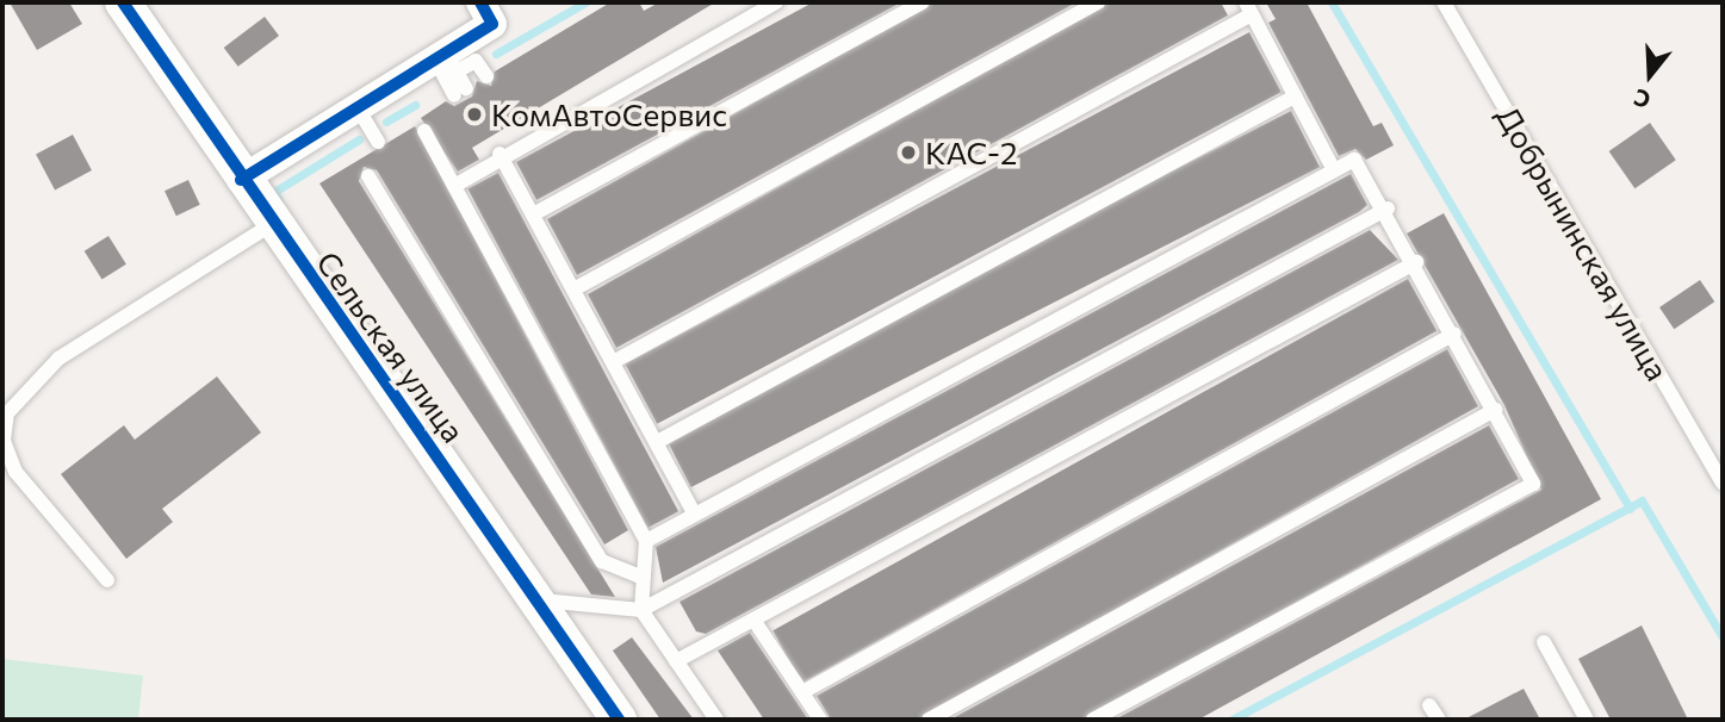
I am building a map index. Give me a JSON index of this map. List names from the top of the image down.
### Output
{
  "streets": {
    "street": ["Сельская улица"],
    "lane": ["Добрынинская улица"]
  },
  "places": ["КомАвтоСервис", "КАС-2"],
  "north": "bottom"
}
